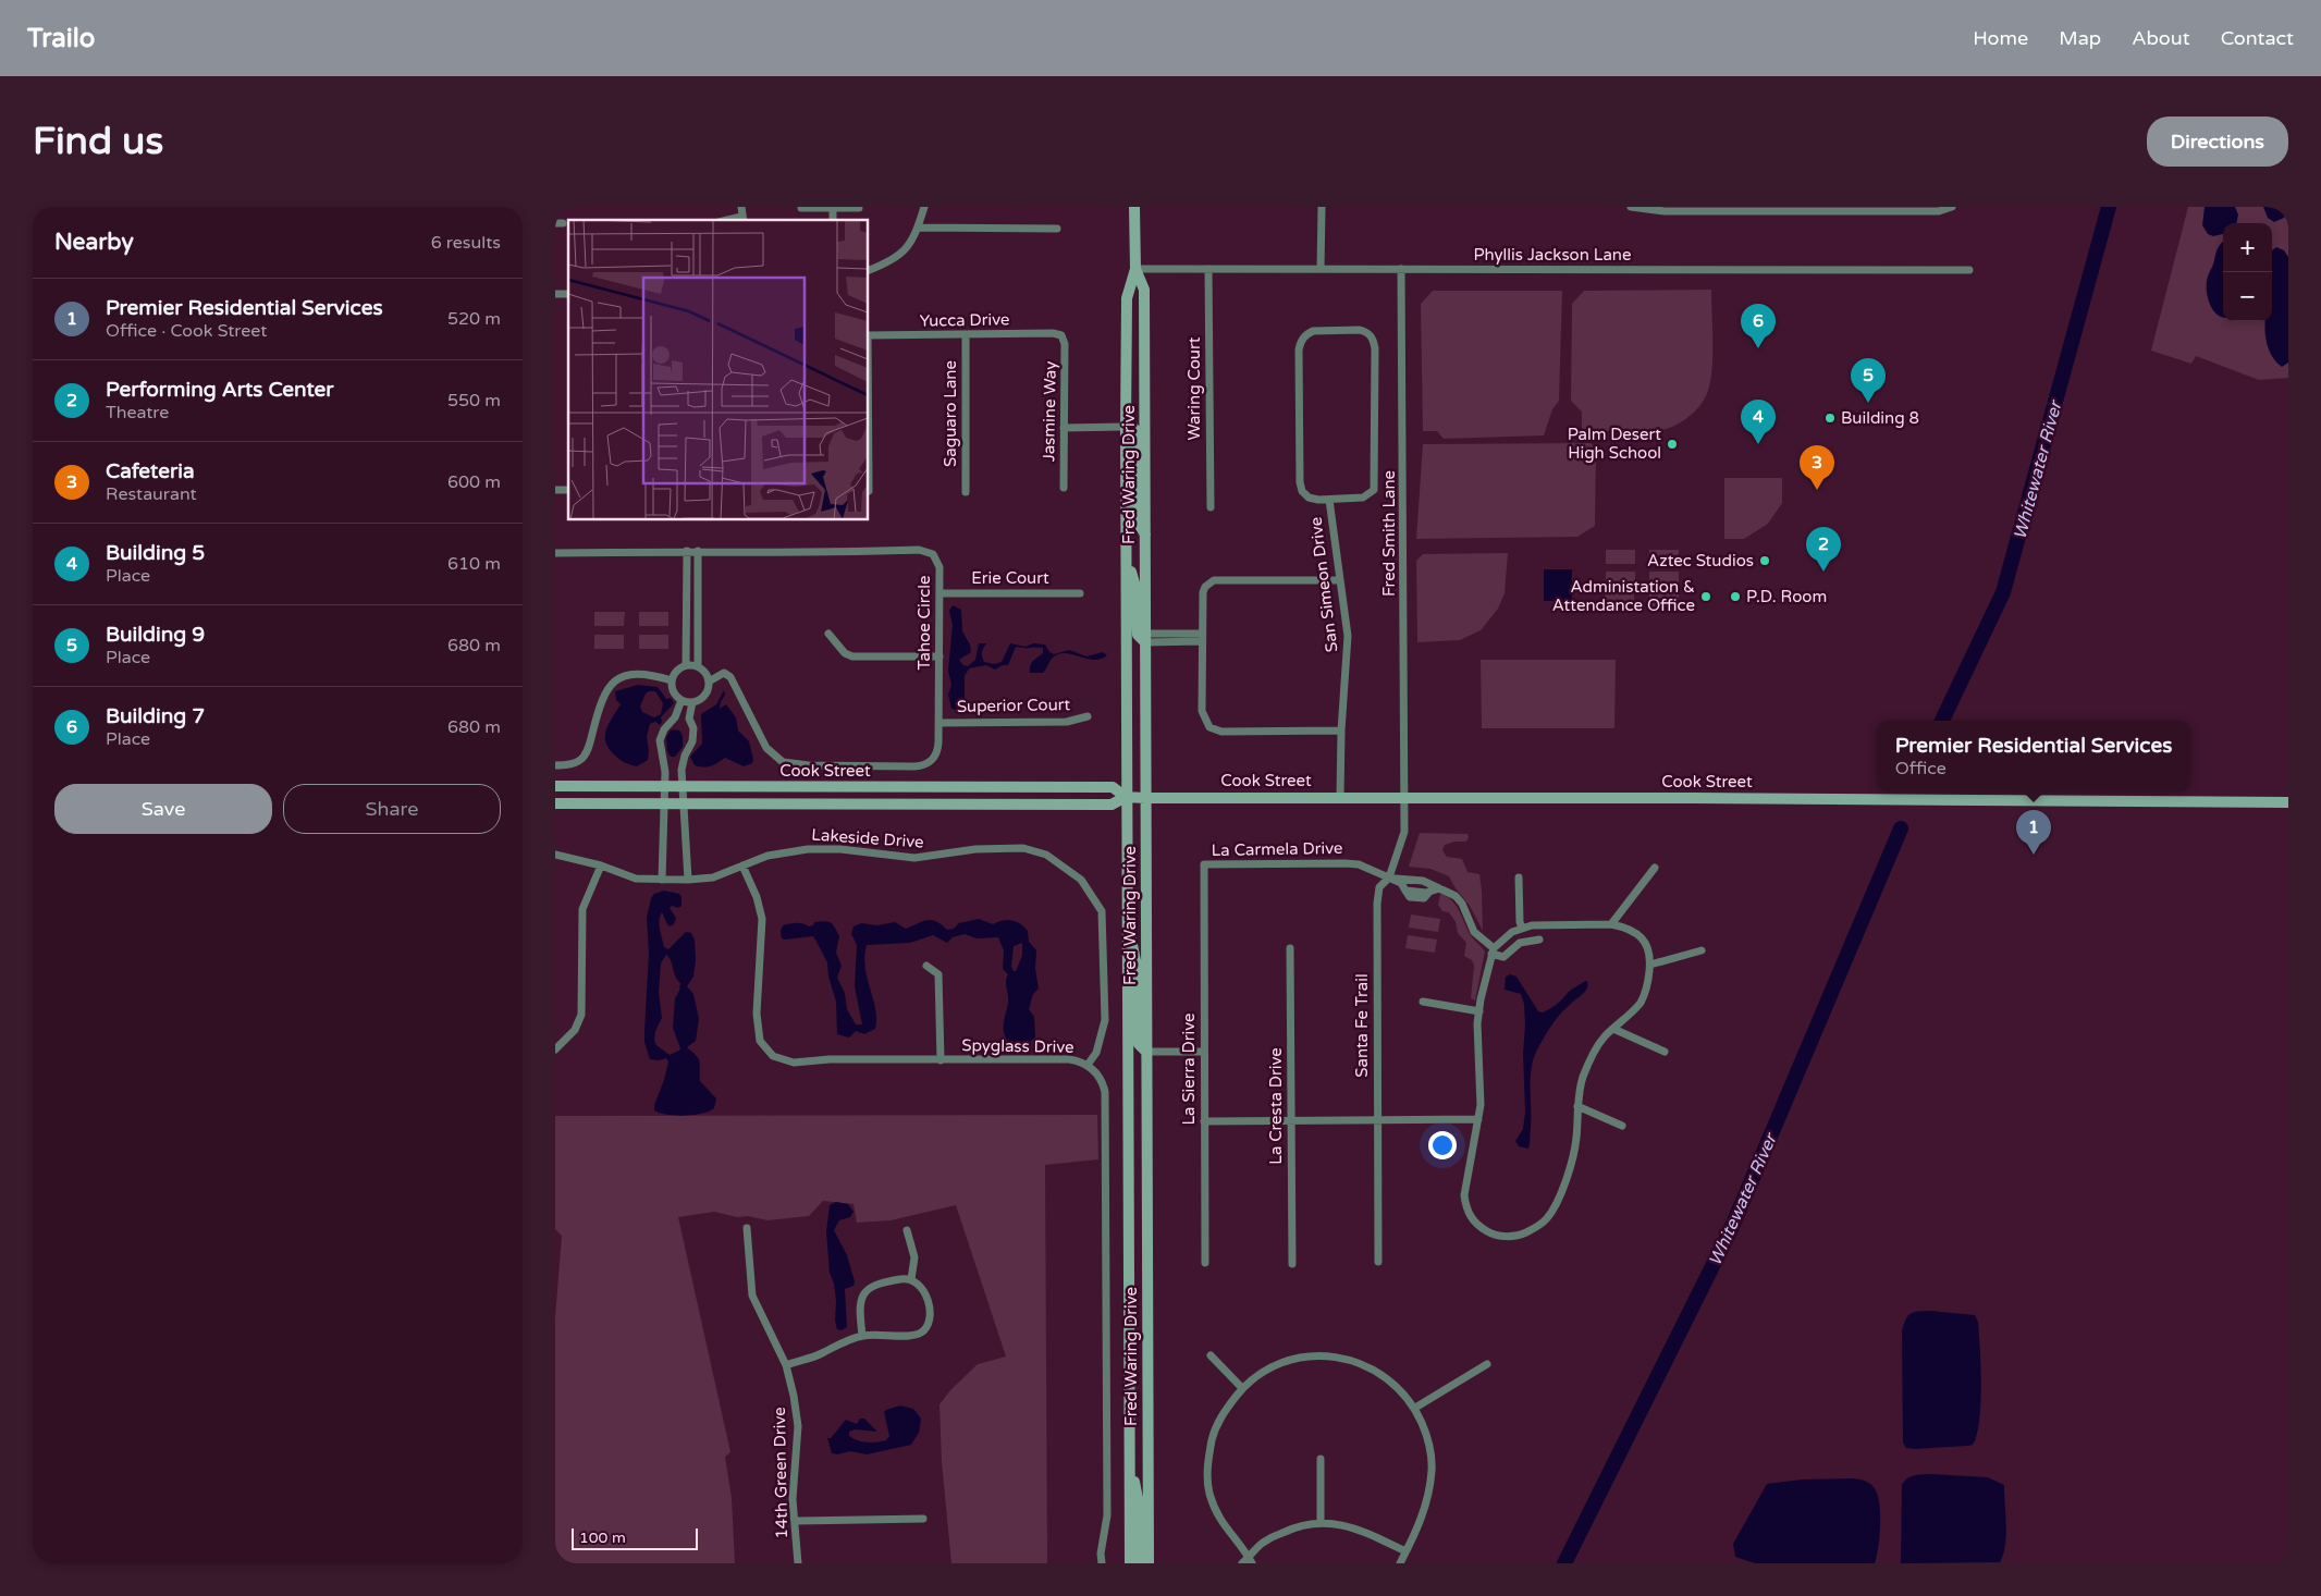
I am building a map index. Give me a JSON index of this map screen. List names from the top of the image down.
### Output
{
  "streets": {
    "main road": ["Fred Waring Drive", "Cook Street"],
    "street": [
      "Phyllis Jackson Lane",
      "Yucca Drive",
      "Waring Court",
      "Jasmine Way",
      "Saguaro Lane",
      "Fred Smith Lane",
      "Erie Court",
      "San Simeon Drive",
      "Tahoe Circle",
      "Superior Court",
      "Lakeside Drive",
      "La Carmela Drive",
      "Santa Fe Trail",
      "Spyglass Drive",
      "La Sierra Drive",
      "La Cresta Drive",
      "14th Green Drive"
    ]
  },
  "crossings": [
    ["Phyllis Jackson Lane", "Waring Court"],
    ["Phyllis Jackson Lane", "Fred Waring Drive"],
    ["Phyllis Jackson Lane", "Fred Smith Lane"],
    ["Yucca Drive", "Jasmine Way"],
    ["Yucca Drive", "Saguaro Lane"],
    ["Fred Waring Drive", "Cook Street"],
    ["Fred Smith Lane", "Cook Street"],
    ["Fred Smith Lane", "Santa Fe Trail"],
    ["Erie Court", "Tahoe Circle"],
    ["San Simeon Drive", "Cook Street"],
    ["Tahoe Circle", "Superior Court"],
    ["Cook Street", "Santa Fe Trail"],
    ["Lakeside Drive", "Spyglass Drive"],
    ["La Carmela Drive", "Santa Fe Trail"],
    ["La Carmela Drive", "La Sierra Drive"]
  ],
  "water": ["Whitewater River"],
  "places": [
    "Building 8",
    "Palm Desert High School",
    "Aztec Studios",
    "Administation & Attendance Office",
    "P.D. Room"
  ],
  "scale_bar": "100 m",
  "page": {
    "header": "Trailo",
    "nav": [
      "Home",
      "Map",
      "About",
      "Contact"
    ],
    "buttons": [
      "Directions",
      ["Save", "Share"]
    ],
    "title": "Find us",
    "heading": ["Nearby", "6 results"],
    "map_buttons": ["+", "−"],
    "list": [
      {
        "mark": "1",
        "name": "Premier Residential Services",
        "note": "Office · Cook Street",
        "value": "520 m"
      },
      {
        "mark": "2",
        "name": "Performing Arts Center",
        "note": "Theatre",
        "value": "550 m"
      },
      {
        "mark": "3",
        "name": "Cafeteria",
        "note": "Restaurant",
        "value": "600 m"
      },
      {
        "mark": "4",
        "name": "Building 5",
        "note": "Place",
        "value": "610 m"
      },
      {
        "mark": "5",
        "name": "Building 9",
        "note": "Place",
        "value": "680 m"
      },
      {
        "mark": "6",
        "name": "Building 7",
        "note": "Place",
        "value": "680 m"
      }
    ],
    "pins": [
      "6",
      "5",
      "4",
      "3",
      "2",
      "1"
    ],
    "popup": ["Premier Residential Services", "Office"],
    "scale": "100 m"
  }
}
